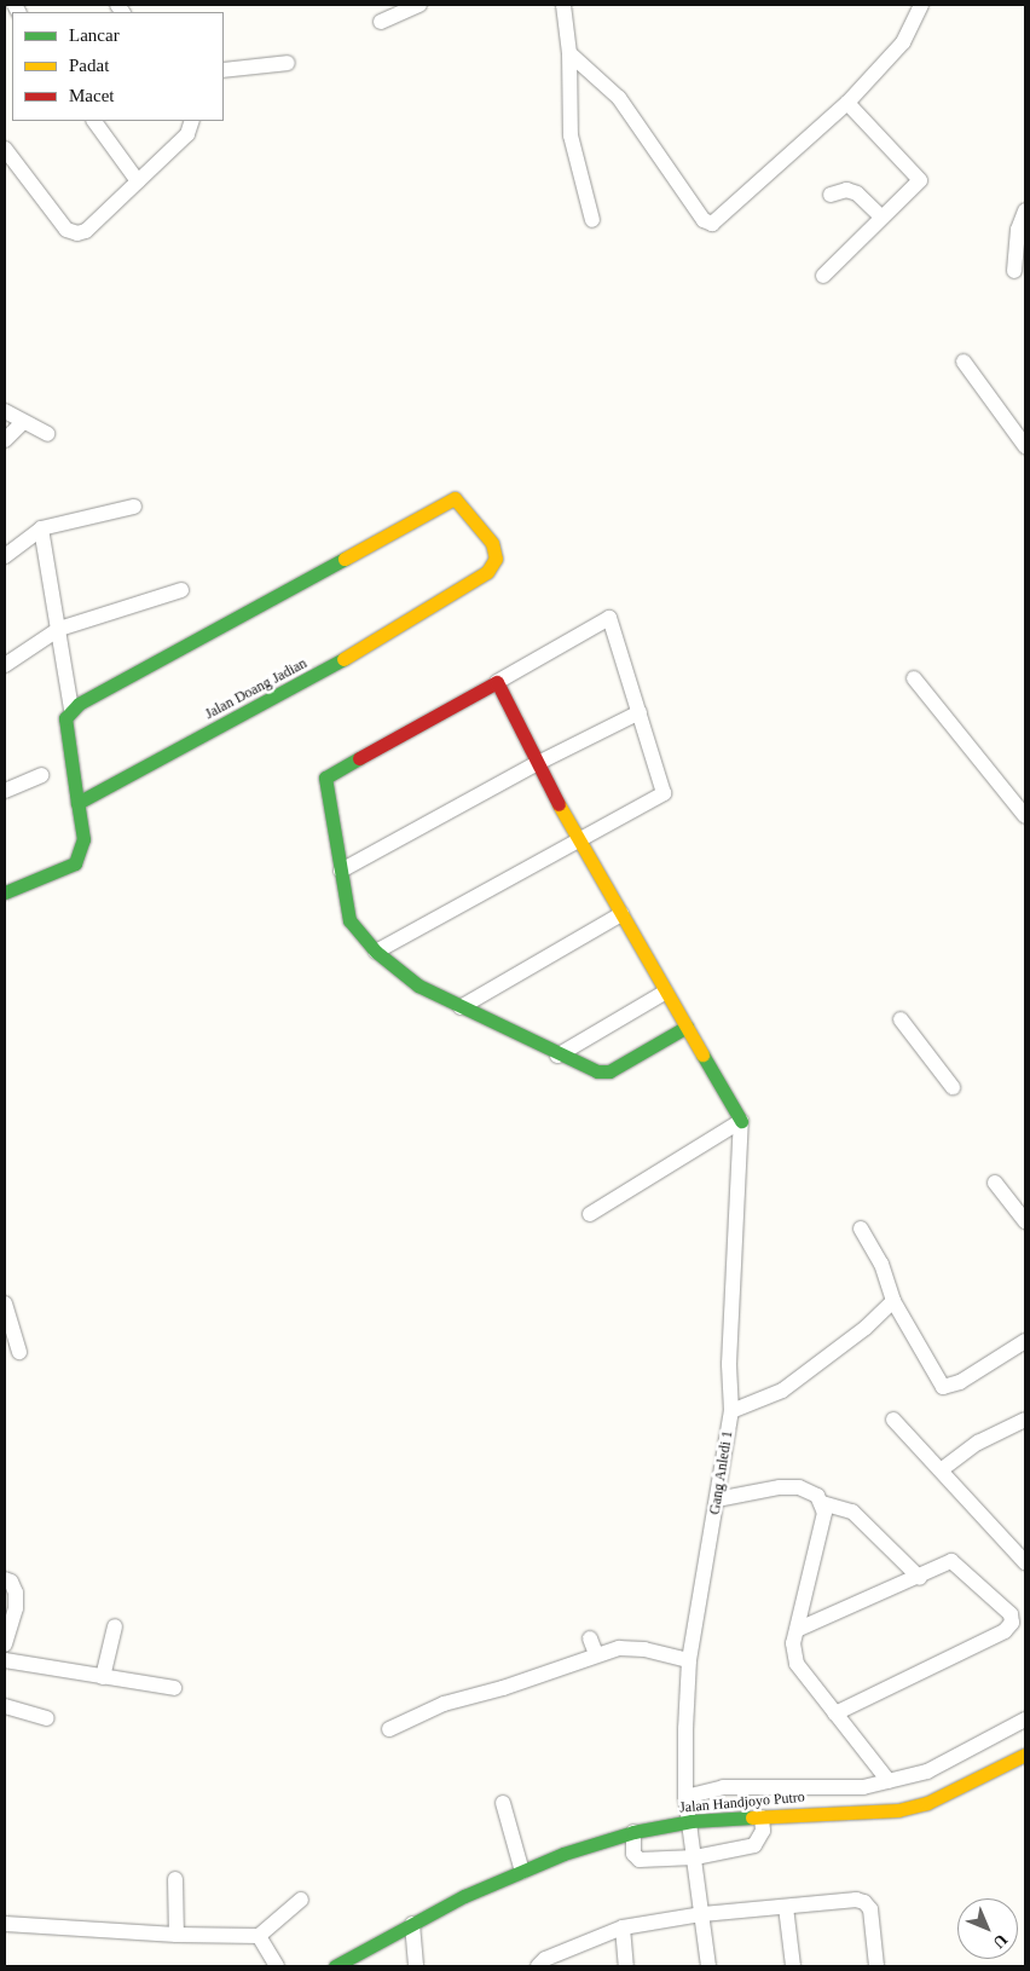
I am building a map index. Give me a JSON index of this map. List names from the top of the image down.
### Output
{
  "streets": {
    "street": ["Jalan Doang Jadian", "Gang Anledi 1", "Jalan Handjoyo Putro"]
  },
  "crossings": [
    ["Gang Anledi 1", "Jalan Handjoyo Putro"]
  ],
  "legend": ["Lancar", "Padat", "Macet"],
  "north": "bottom right"
}
